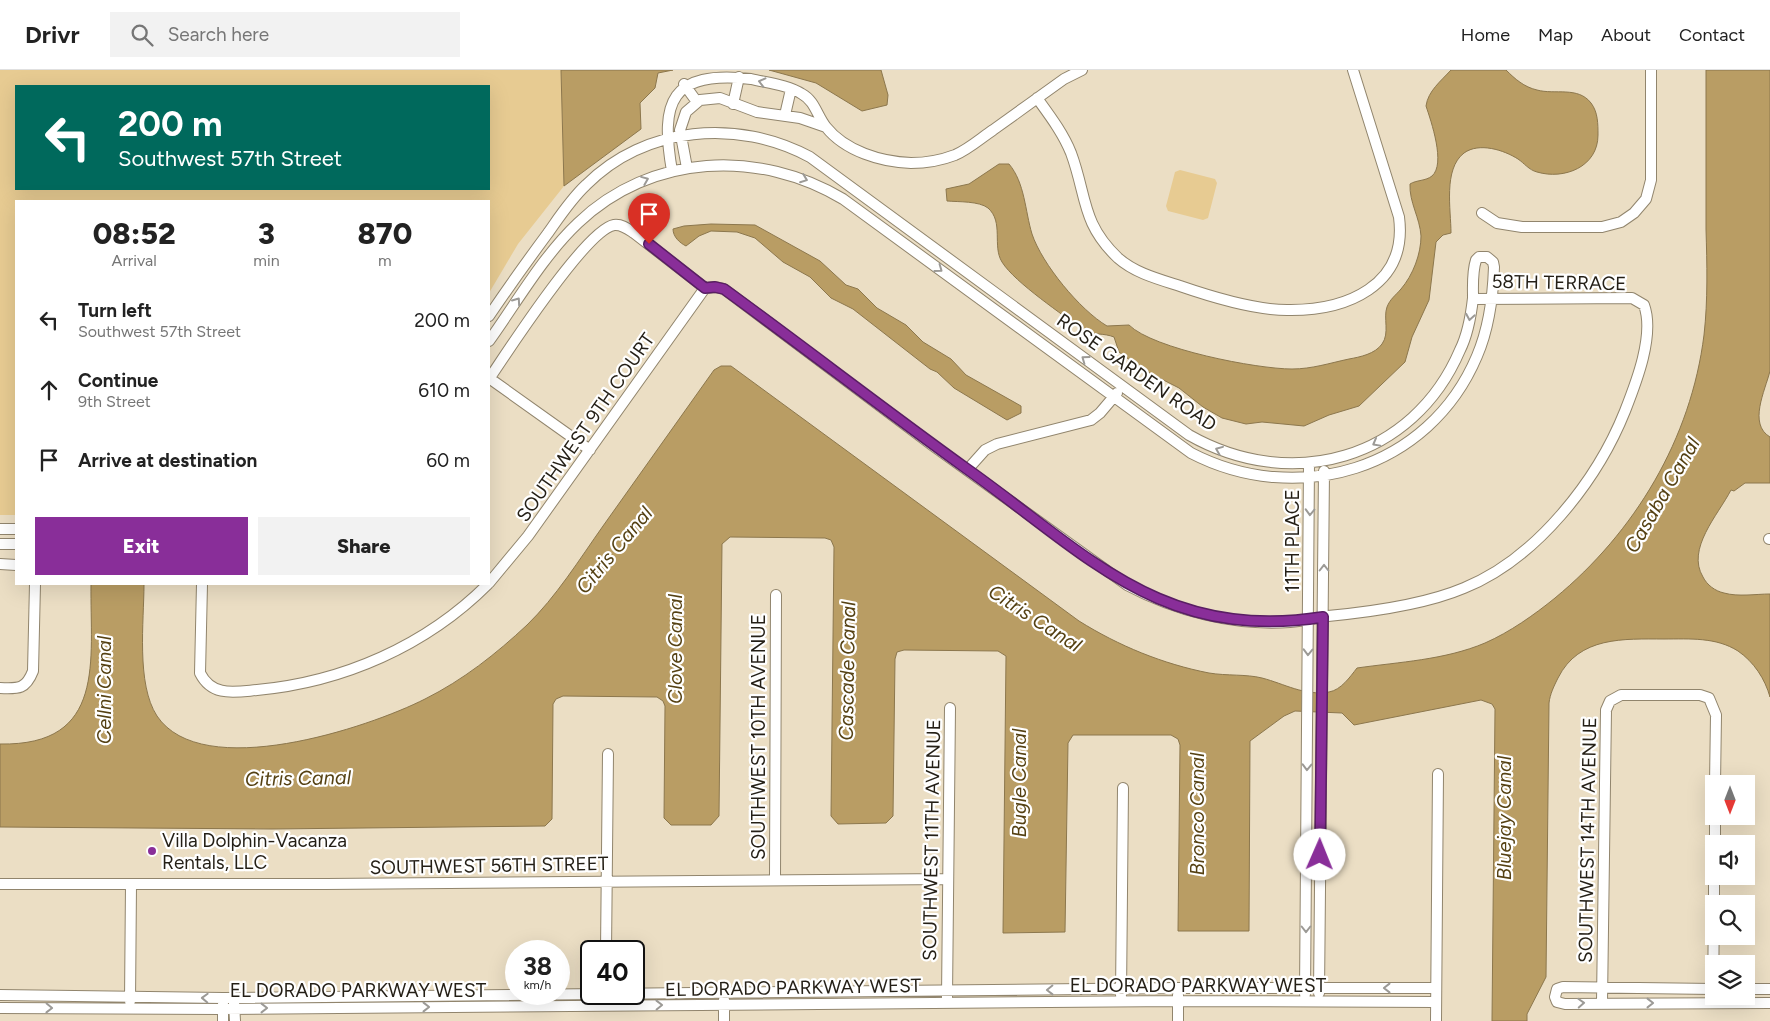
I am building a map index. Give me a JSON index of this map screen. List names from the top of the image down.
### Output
{
  "streets": {
    "street": [
      "58TH TERRACE",
      "ROSE GARDEN ROAD",
      "SOUTHWEST 9TH COURT",
      "11TH PLACE",
      "SOUTHWEST 10TH AVENUE",
      "SOUTHWEST 11TH AVENUE",
      "SOUTHWEST 14TH AVENUE",
      "SOUTHWEST 56TH STREET",
      "EL DORADO PARKWAY WEST"
    ]
  },
  "crossings": [
    ["58TH TERRACE", "ROSE GARDEN ROAD"],
    ["58TH TERRACE", "11TH PLACE"],
    ["ROSE GARDEN ROAD", "11TH PLACE"],
    ["11TH PLACE", "EL DORADO PARKWAY WEST"],
    ["SOUTHWEST 10TH AVENUE", "SOUTHWEST 56TH STREET"],
    ["SOUTHWEST 11TH AVENUE", "SOUTHWEST 56TH STREET"],
    ["SOUTHWEST 11TH AVENUE", "EL DORADO PARKWAY WEST"]
  ],
  "water": [
    "Casaba Canal",
    "Citris Canal",
    "Clove Canal",
    "Cascade Canal",
    "Cellni Canal",
    "Bugle Canal",
    "Bronco Canal",
    "Bluejay Canal"
  ],
  "places": ["Villa Dolphin-Vacanza Rentals, LLC"],
  "north": "bottom",
  "page": {
    "header": "Drivr",
    "search": "Search here",
    "nav": [
      "Home",
      "Map",
      "About",
      "Contact"
    ],
    "turn": ["200 m", "Southwest 57th Street"],
    "eta": [
      "08:52",
      "Arrival",
      "3",
      "min",
      "870",
      "m"
    ],
    "list": [
      {
        "name": "Turn left",
        "note": "Southwest 57th Street",
        "value": "200 m"
      },
      {
        "name": "Continue",
        "note": "9th Street",
        "value": "610 m"
      },
      {
        "name": "Arrive at destination",
        "value": "60 m"
      }
    ],
    "buttons": ["Exit", "Share"],
    "speed": "38 km/h",
    "limit": "40"
  }
}
